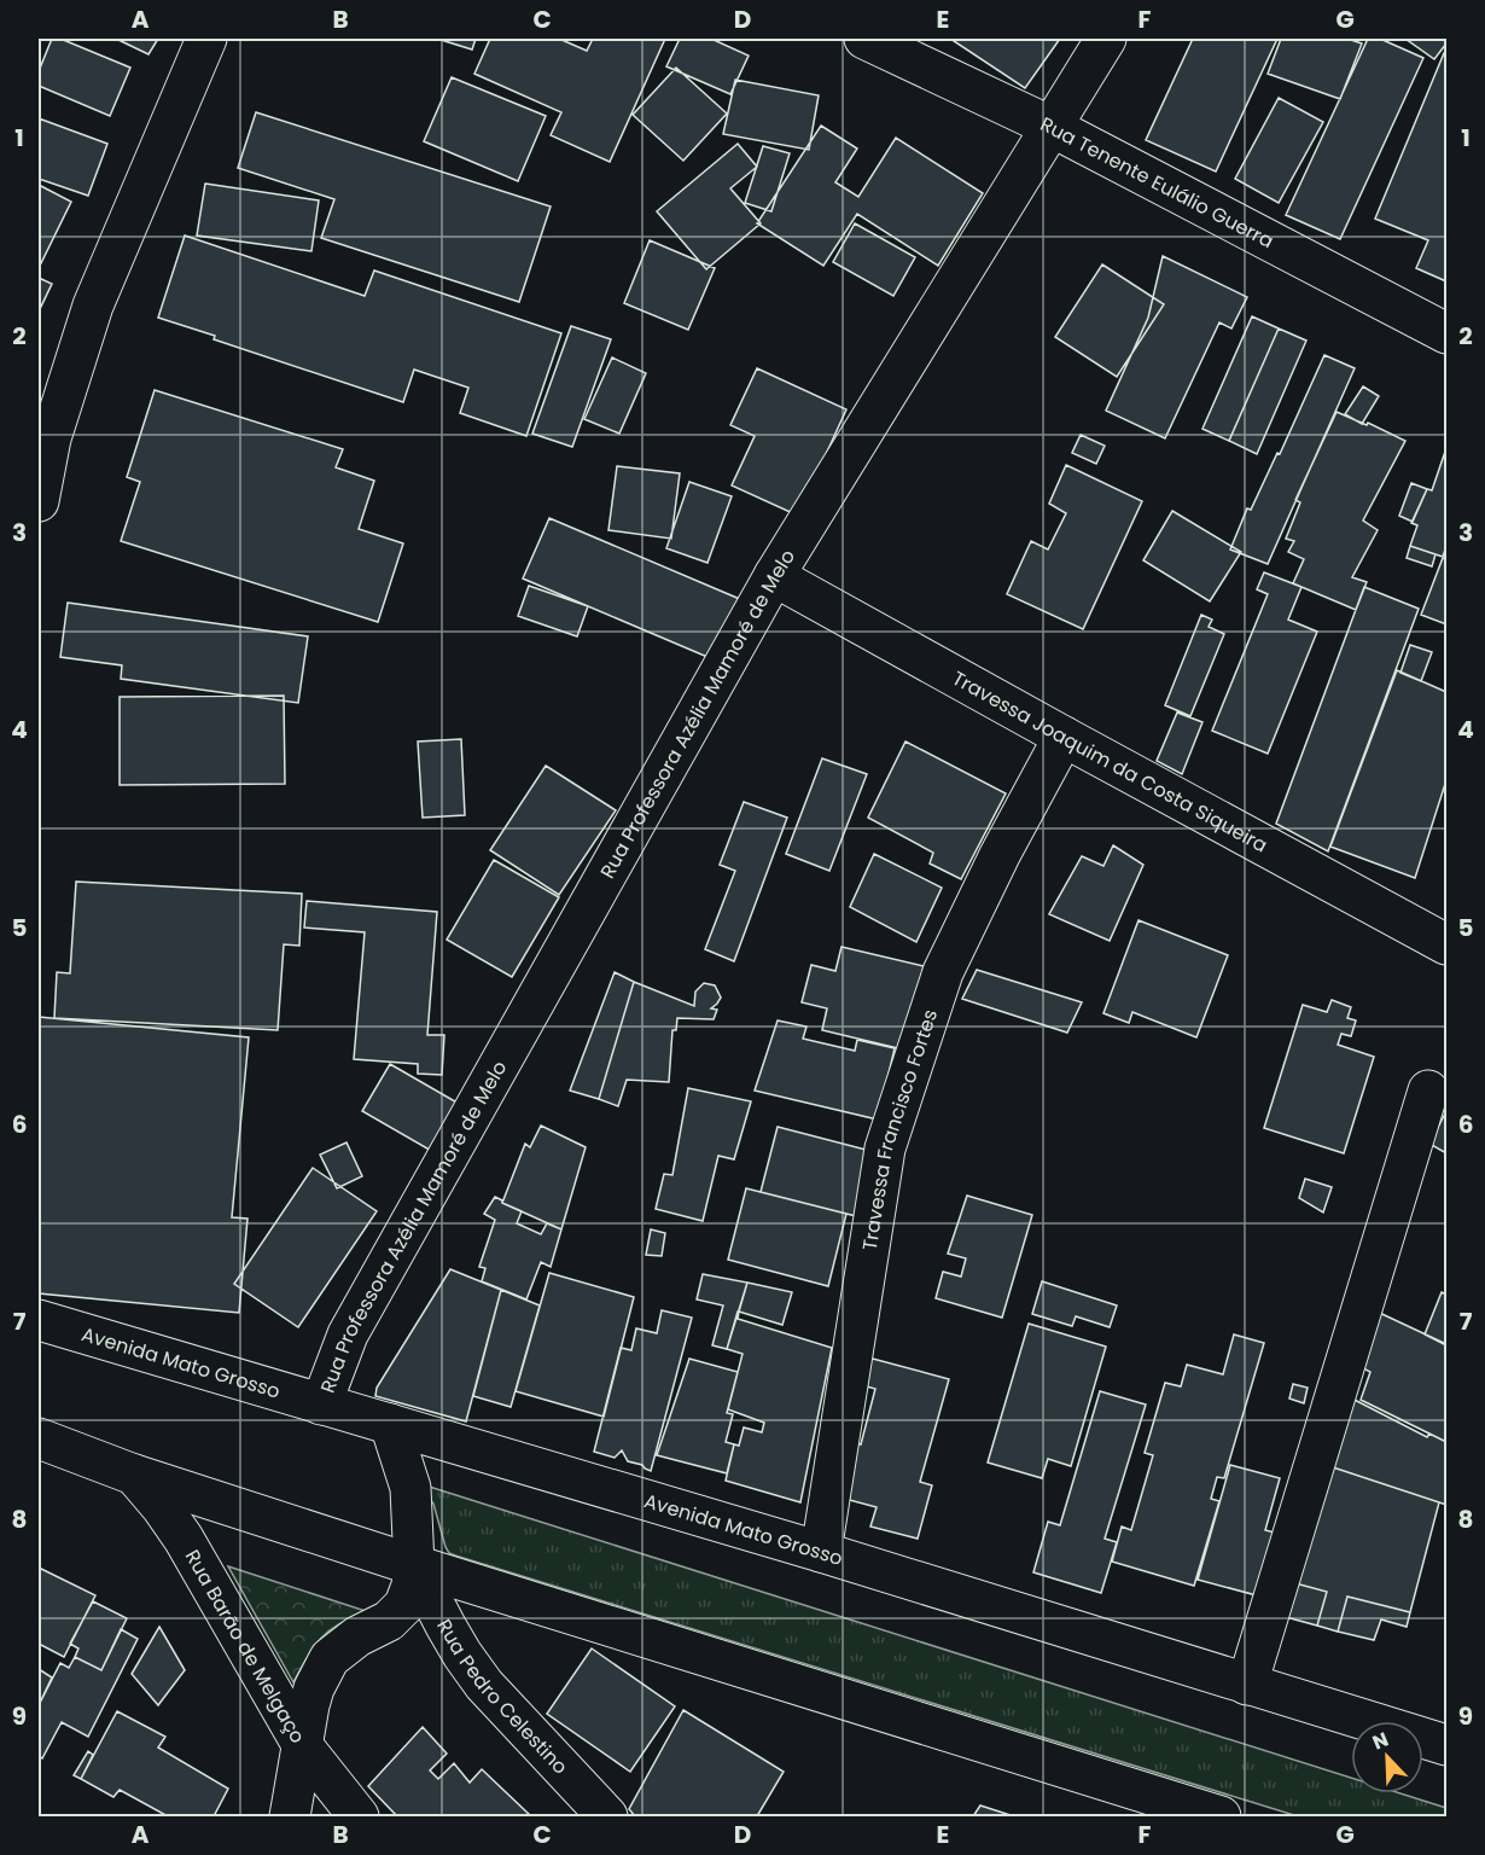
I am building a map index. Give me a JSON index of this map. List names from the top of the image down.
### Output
{
  "streets": {
    "street": [
      "Rua Tenente Eulálio Guerra",
      "Rua Professora Azélia Mamoré de Melo",
      "Travessa Joaquim da Costa Siqueira",
      "Travessa Francisco Fortes",
      "Avenida Mato Grosso",
      "Rua Barão de Melgaço",
      "Rua Pedro Celestino"
    ]
  },
  "crossings": [
    ["Rua Tenente Eulálio Guerra", "Rua Professora Azélia Mamoré de Melo"],
    ["Rua Professora Azélia Mamoré de Melo", "Travessa Joaquim da Costa Siqueira"],
    ["Rua Professora Azélia Mamoré de Melo", "Avenida Mato Grosso"],
    ["Travessa Joaquim da Costa Siqueira", "Travessa Francisco Fortes"],
    ["Travessa Francisco Fortes", "Avenida Mato Grosso"]
  ],
  "north": "top left",
  "grid": {
    "columns": [
      "A",
      "B",
      "C",
      "D",
      "E",
      "F",
      "G"
    ],
    "rows": [
      "1",
      "2",
      "3",
      "4",
      "5",
      "6",
      "7",
      "8",
      "9"
    ]
  }
}
